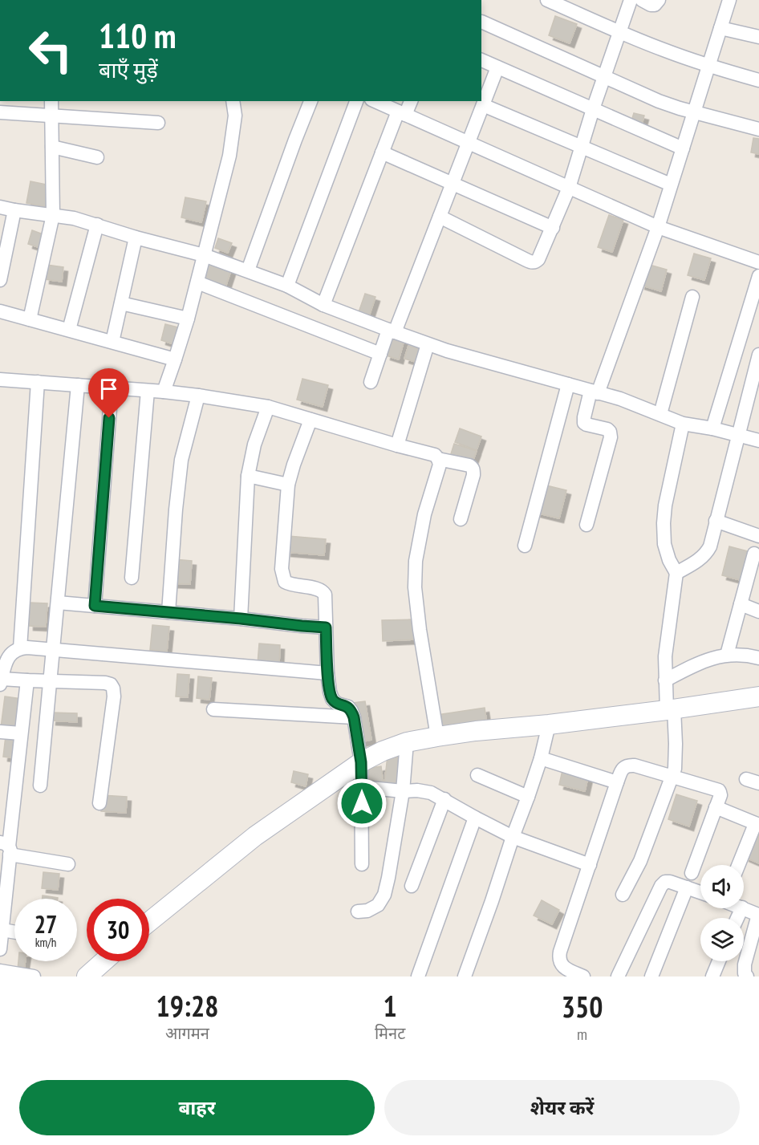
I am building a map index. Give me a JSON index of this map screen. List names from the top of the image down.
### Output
{
  "page": {
    "turn": ["110 m", "बाएँ मुड़ें"],
    "speed": "27 km/h",
    "limit": "30",
    "eta": [
      "19:28",
      "आगमन",
      "1",
      "मिनट",
      "350",
      "m"
    ],
    "buttons": ["बाहर", "शेयर करें"]
  }
}
